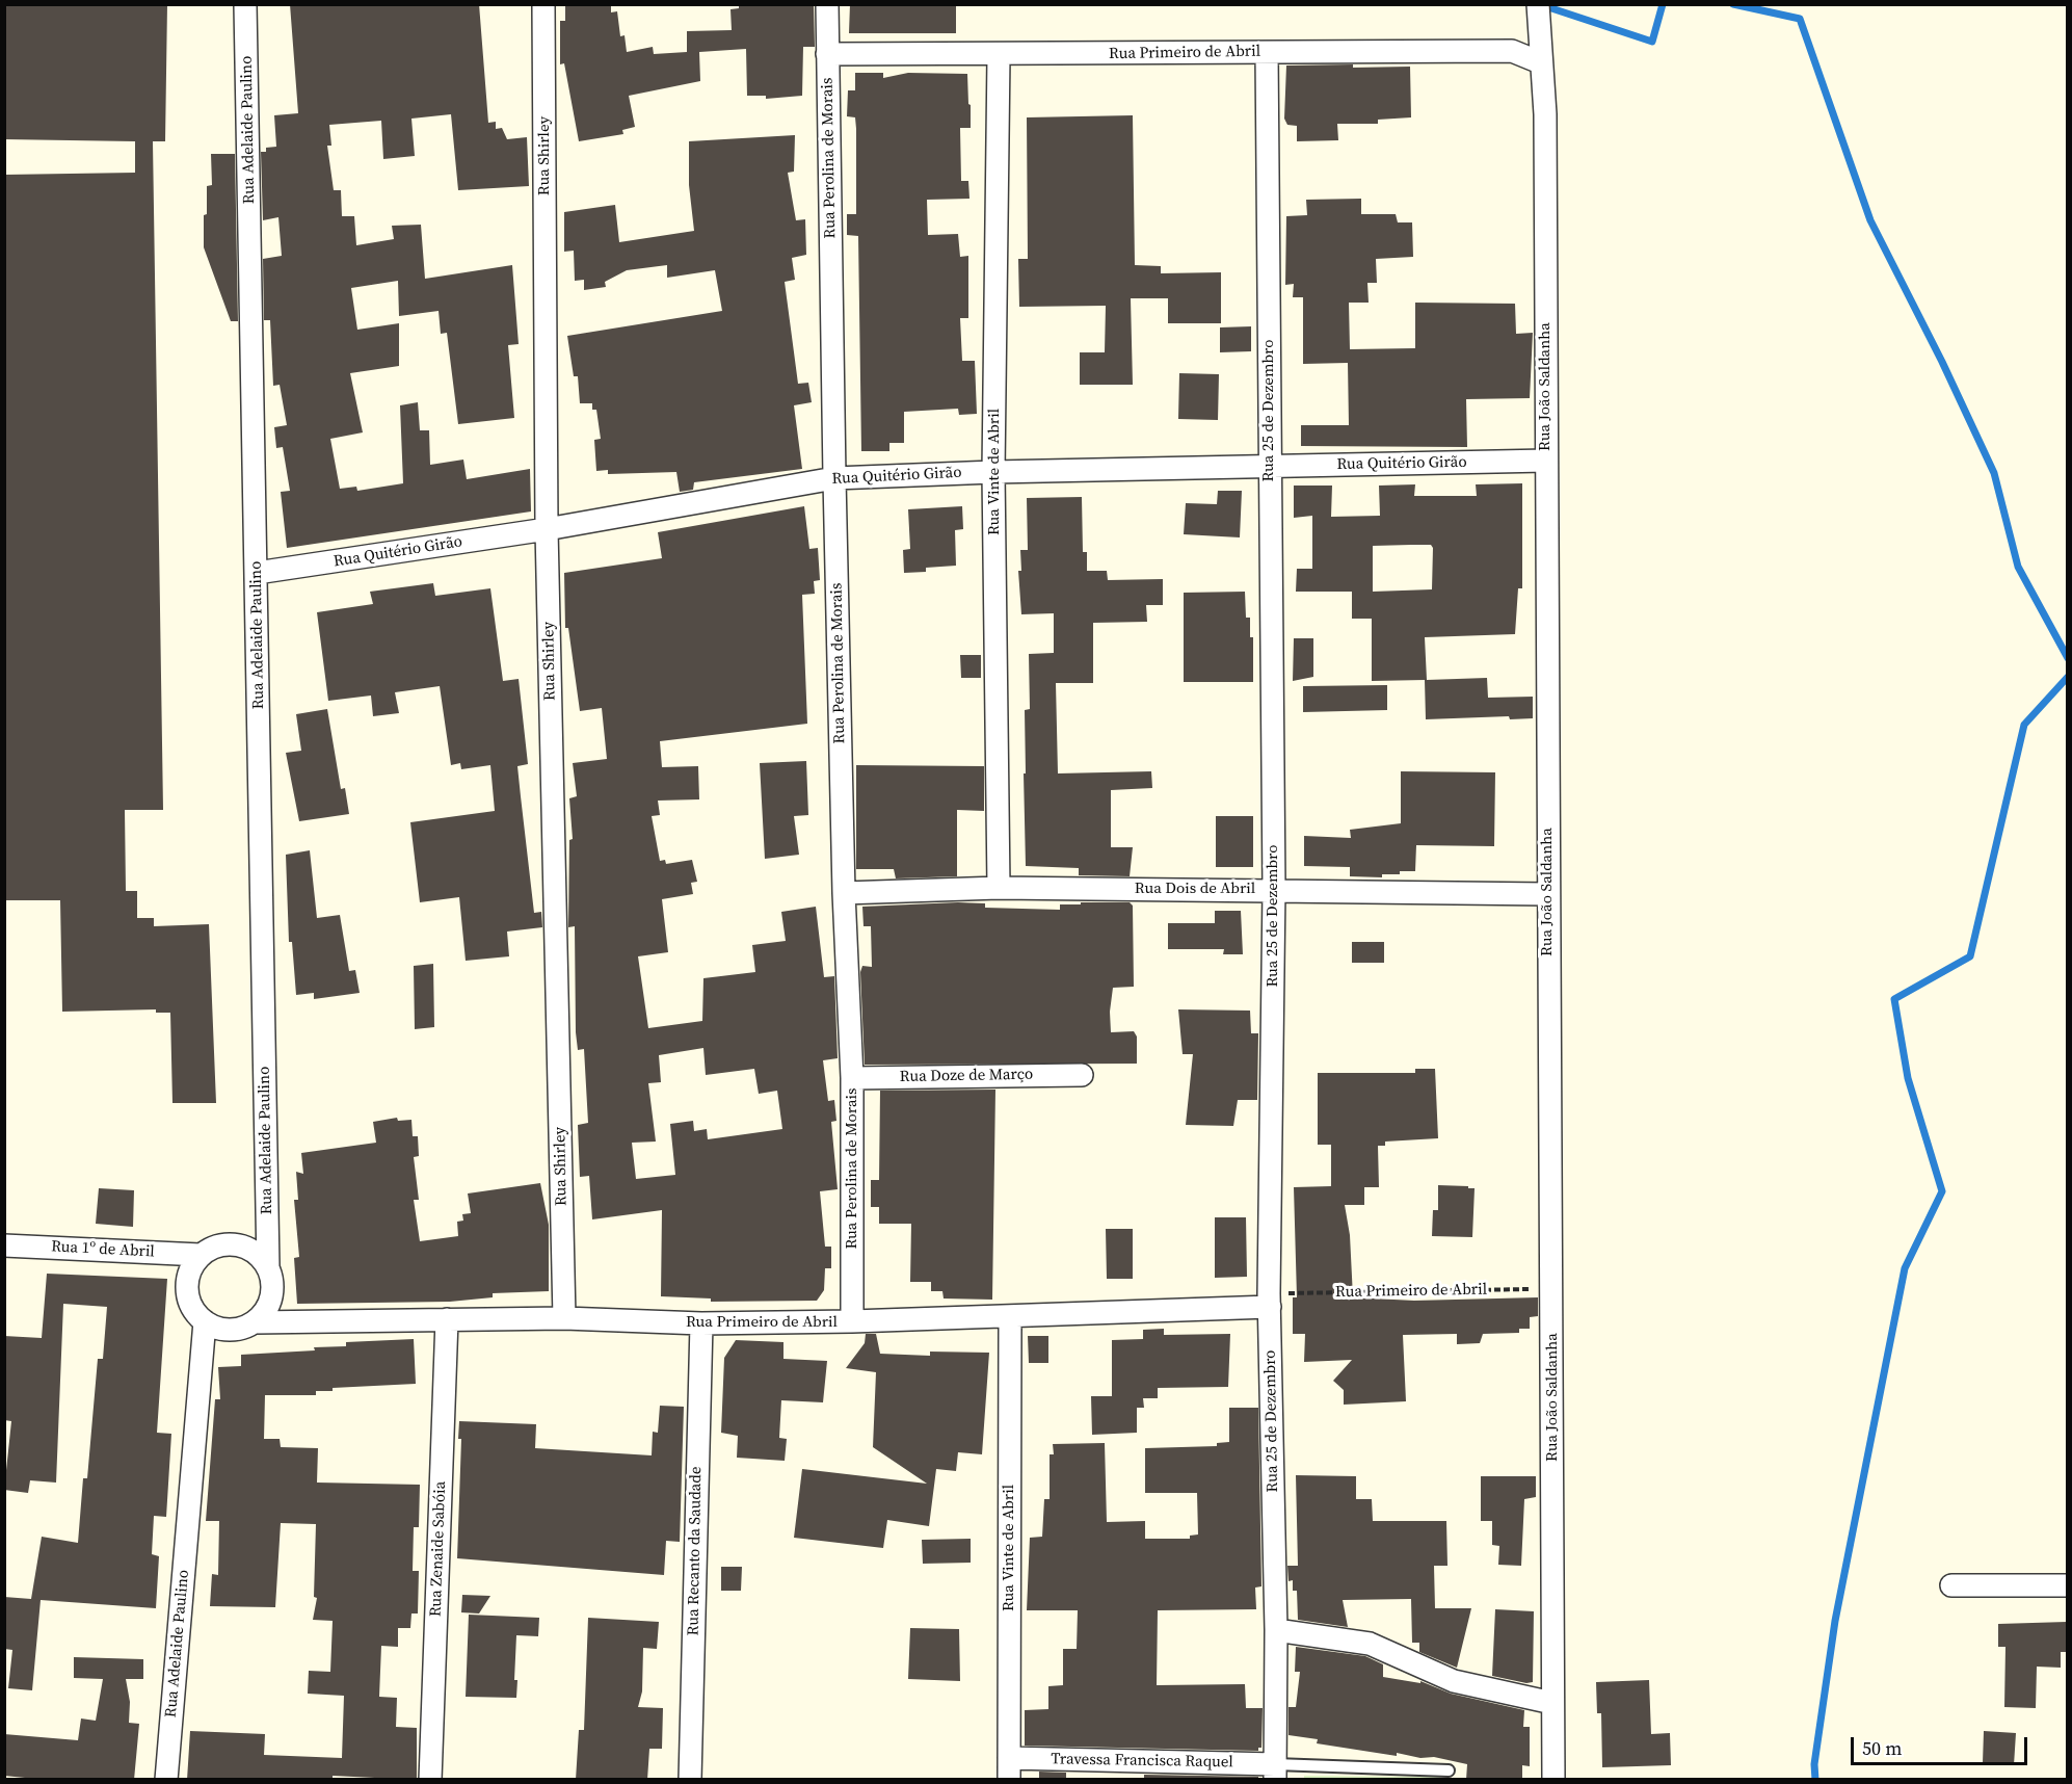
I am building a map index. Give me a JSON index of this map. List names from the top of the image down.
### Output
{
  "streets": {
    "street": [
      "Rua Primeiro de Abril",
      "Rua Adelaide Paulino",
      "Rua Shirley",
      "Rua Perolina de Morais",
      "Rua João Saldanha",
      "Rua 25 de Dezembro",
      "Rua Quitério Girão",
      "Rua Vinte de Abril",
      "Rua Dois de Abril",
      "Rua Doze de Março",
      "Rua 1º de Abril",
      "Rua Zenaide Sabóia",
      "Rua Recanto da Saudade",
      "Travessa Francisca Raquel"
    ]
  },
  "crossings": [
    ["Rua Primeiro de Abril", "Rua Adelaide Paulino"],
    ["Rua Primeiro de Abril", "Rua Shirley"],
    ["Rua Primeiro de Abril", "Rua Perolina de Morais"],
    ["Rua Primeiro de Abril", "Rua João Saldanha"],
    ["Rua Primeiro de Abril", "Rua 25 de Dezembro"],
    ["Rua Primeiro de Abril", "Rua Vinte de Abril"],
    ["Rua Primeiro de Abril", "Rua 1º de Abril"],
    ["Rua Primeiro de Abril", "Rua Zenaide Sabóia"],
    ["Rua Primeiro de Abril", "Rua Recanto da Saudade"],
    ["Rua Adelaide Paulino", "Rua Quitério Girão"],
    ["Rua Adelaide Paulino", "Rua 1º de Abril"],
    ["Rua Shirley", "Rua Quitério Girão"],
    ["Rua Perolina de Morais", "Rua Quitério Girão"],
    ["Rua Perolina de Morais", "Rua Dois de Abril"],
    ["Rua Perolina de Morais", "Rua Doze de Março"],
    ["Rua João Saldanha", "Rua Quitério Girão"],
    ["Rua João Saldanha", "Rua Dois de Abril"],
    ["Rua 25 de Dezembro", "Rua Quitério Girão"],
    ["Rua 25 de Dezembro", "Rua Dois de Abril"],
    ["Rua 25 de Dezembro", "Travessa Francisca Raquel"],
    ["Rua Quitério Girão", "Rua Vinte de Abril"],
    ["Rua Vinte de Abril", "Rua Dois de Abril"],
    ["Rua Vinte de Abril", "Travessa Francisca Raquel"]
  ],
  "scale_bar": "50 m"
}
